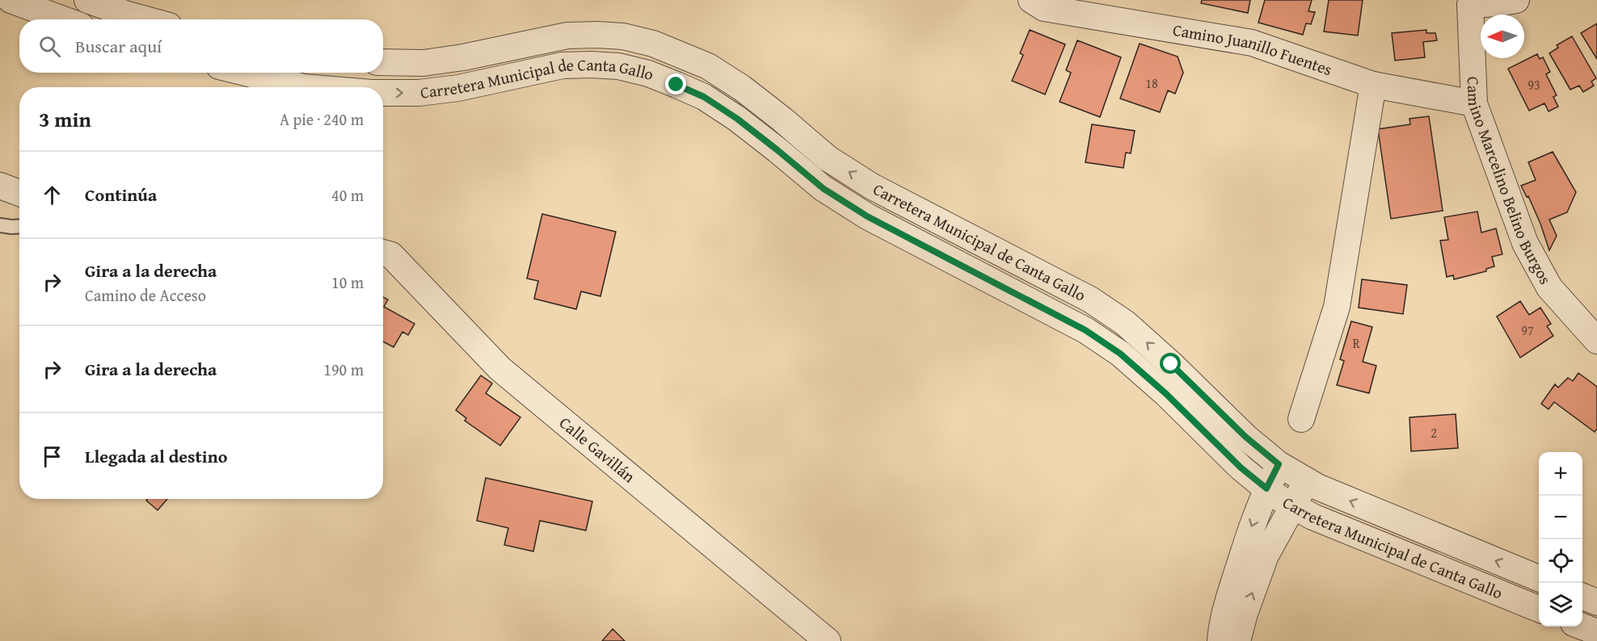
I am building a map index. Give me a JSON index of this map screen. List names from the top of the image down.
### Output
{
  "streets": {
    "street": [
      "Camino Juanillo Fuentes",
      "Carretera Municipal de Canta Gallo",
      "Camino Marcelino Belino Burgos",
      "Calle Gavillán"
    ]
  },
  "crossings": [
    ["Camino Juanillo Fuentes", "Camino Marcelino Belino Burgos"]
  ],
  "house_numbers": [
    "18",
    "93",
    "97",
    "R",
    "2"
  ],
  "north": "left",
  "page": {
    "search": "Buscar aquí",
    "heading": ["3 min", "A pie · 240 m"],
    "list": [
      ["Continúa", "40 m"],
      ["Gira a la derecha", "Camino de Acceso", "10 m"],
      ["Gira a la derecha", "190 m"],
      "Llegada al destino"
    ],
    "map_buttons": ["+", "−"]
  }
}
